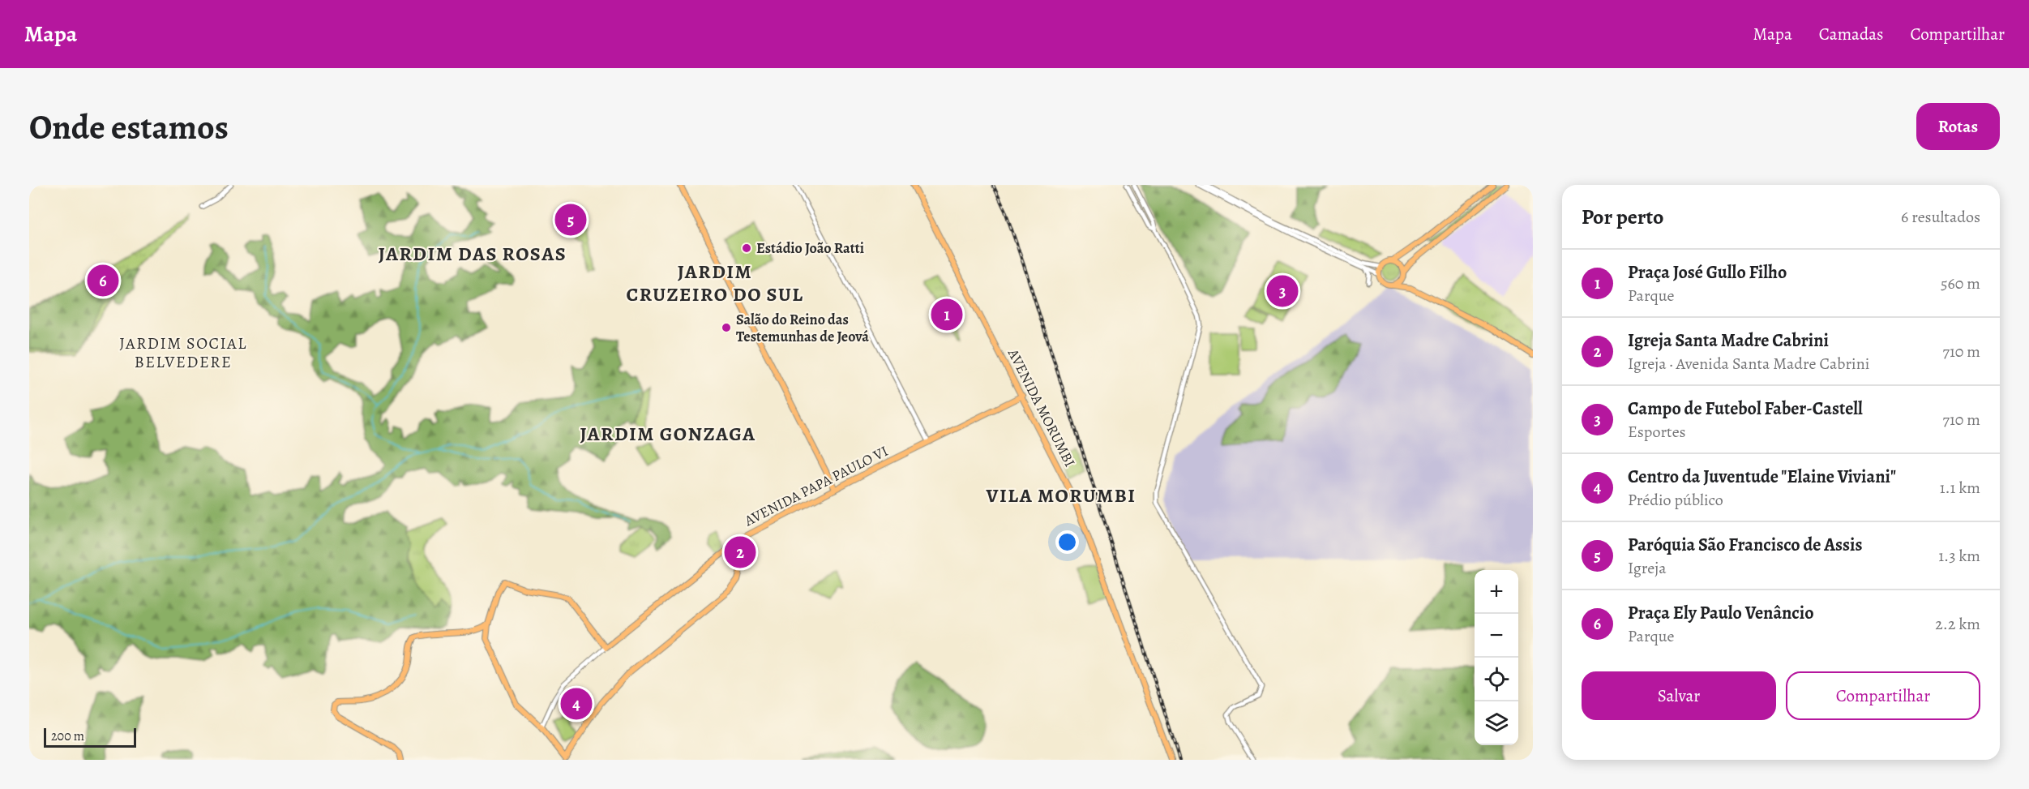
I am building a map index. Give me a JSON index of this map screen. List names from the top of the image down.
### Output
{
  "streets": {
    "main road": ["AVENIDA MORUMBI", "AVENIDA PAPA PAULO VI"]
  },
  "crossings": [
    ["AVENIDA MORUMBI", "AVENIDA PAPA PAULO VI"]
  ],
  "districts": [
    "JARDIM DAS ROSAS",
    "JARDIM CRUZEIRO DO SUL",
    "JARDIM SOCIAL BELVEDERE",
    "JARDIM GONZAGA",
    "VILA MORUMBI"
  ],
  "places": ["Estádio João Ratti", "Salão do Reino das Testemunhas de Jeová"],
  "scale_bar": "200 m",
  "page": {
    "header": "Mapa",
    "nav": ["Mapa", "Camadas", "Compartilhar"],
    "buttons": [
      "Rotas",
      ["Salvar", "Compartilhar"]
    ],
    "title": "Onde estamos",
    "heading": ["Por perto", "6 resultados"],
    "pins": [
      "5",
      "6",
      "3",
      "1",
      "2",
      "4"
    ],
    "list": [
      {
        "mark": "1",
        "name": "Praça José Gullo Filho",
        "note": "Parque",
        "value": "560 m"
      },
      {
        "mark": "2",
        "name": "Igreja Santa Madre Cabrini",
        "note": "Igreja · Avenida Santa Madre Cabrini",
        "value": "710 m"
      },
      {
        "mark": "3",
        "name": "Campo de Futebol Faber-Castell",
        "note": "Esportes",
        "value": "710 m"
      },
      {
        "mark": "4",
        "name": "Centro da Juventude \"Elaine Viviani\"",
        "note": "Prédio público",
        "value": "1.1 km"
      },
      {
        "mark": "5",
        "name": "Paróquia São Francisco de Assis",
        "note": "Igreja",
        "value": "1.3 km"
      },
      {
        "mark": "6",
        "name": "Praça Ely Paulo Venâncio",
        "note": "Parque",
        "value": "2.2 km"
      }
    ],
    "map_buttons": ["+", "−"],
    "scale": "200 m"
  }
}
